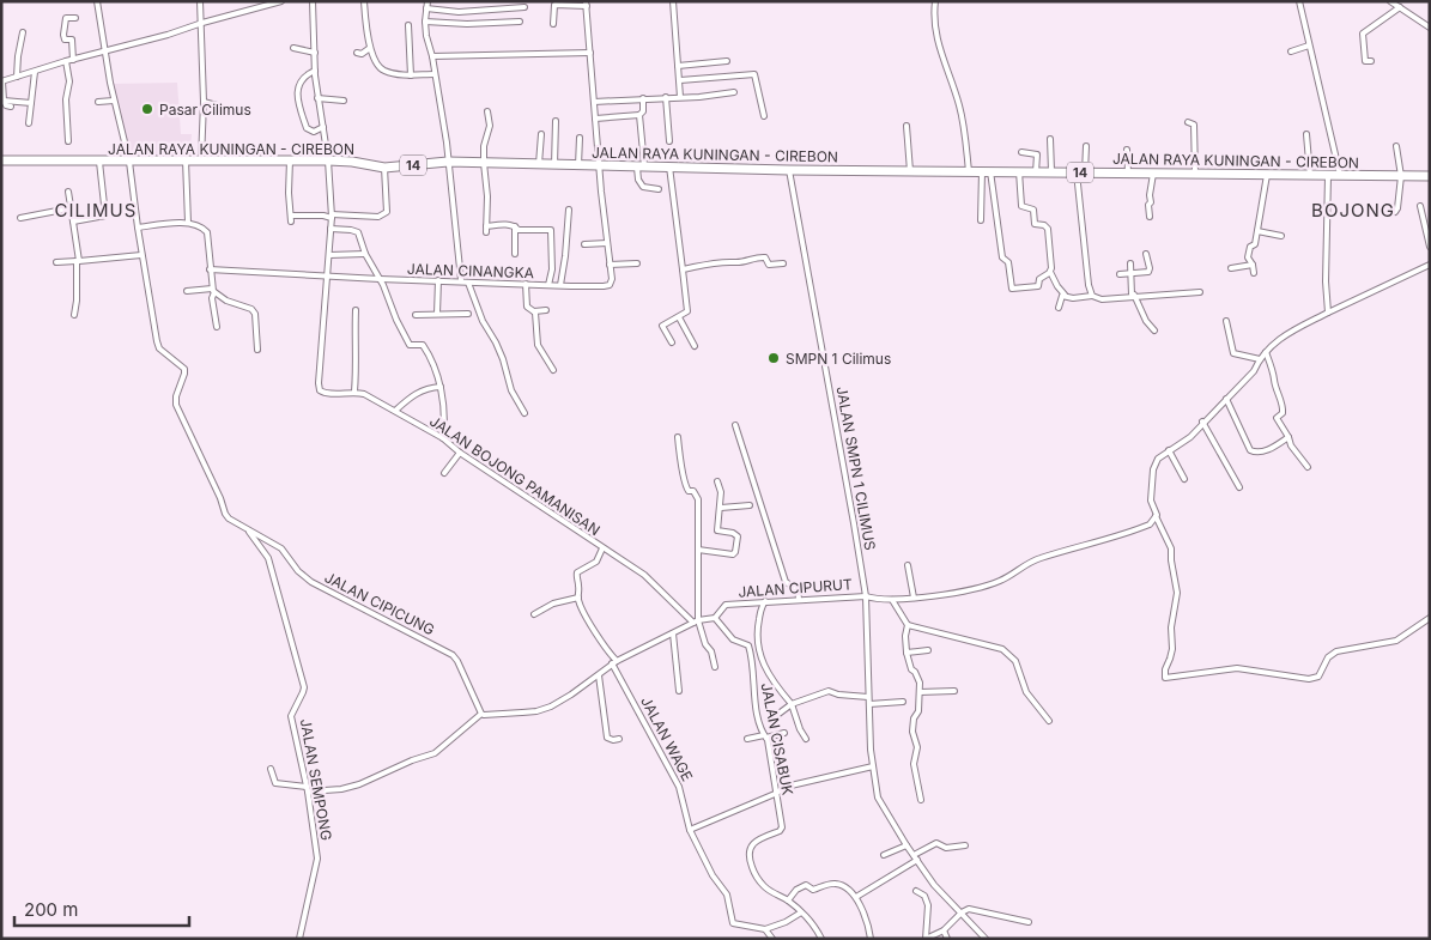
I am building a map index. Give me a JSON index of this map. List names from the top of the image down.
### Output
{
  "streets": {
    "highway": ["JALAN RAYA KUNINGAN - CIREBON", "14"],
    "street": [
      "JALAN CINANGKA",
      "JALAN SMPN 1 CILIMUS",
      "JALAN BOJONG PAMANISAN",
      "JALAN CIPURUT",
      "JALAN CIPICUNG",
      "JALAN WAGE",
      "JALAN CISABUK",
      "JALAN SEMPONG"
    ]
  },
  "crossings": [
    ["JALAN RAYA KUNINGAN - CIREBON", "JALAN CINANGKA"],
    ["JALAN RAYA KUNINGAN - CIREBON", "JALAN SMPN 1 CILIMUS"],
    ["JALAN RAYA KUNINGAN - CIREBON", "JALAN BOJONG PAMANISAN"],
    ["JALAN CINANGKA", "JALAN BOJONG PAMANISAN"],
    ["JALAN SMPN 1 CILIMUS", "JALAN CIPURUT"],
    ["JALAN BOJONG PAMANISAN", "JALAN CIPURUT"],
    ["JALAN CIPURUT", "JALAN CIPICUNG"],
    ["JALAN CIPURUT", "JALAN WAGE"],
    ["JALAN CIPURUT", "JALAN CISABUK"],
    ["JALAN CIPICUNG", "JALAN SEMPONG"]
  ],
  "districts": ["CILIMUS", "BOJONG"],
  "places": ["Pasar Cilimus", "SMPN 1 Cilimus"],
  "scale_bar": "200 m"
}
